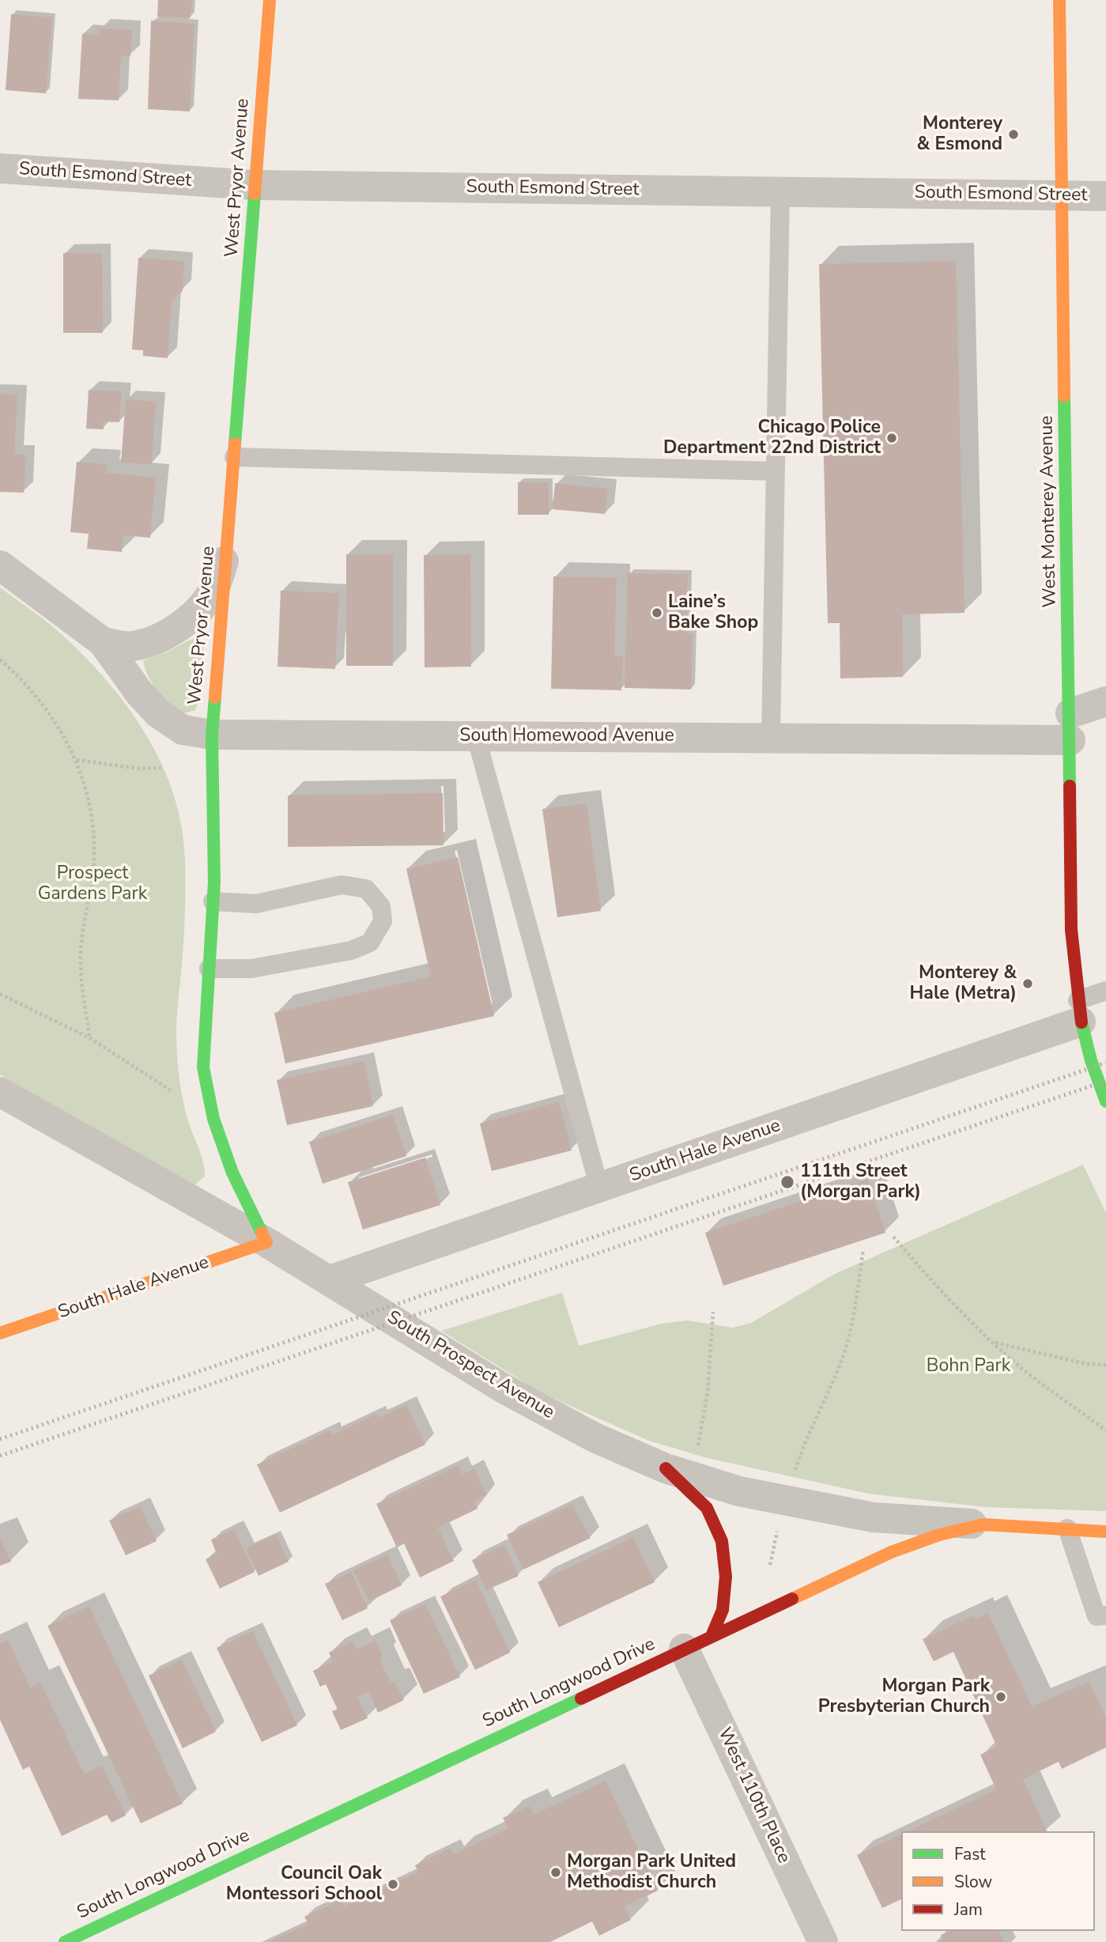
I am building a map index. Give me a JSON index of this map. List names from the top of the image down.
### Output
{
  "streets": {
    "street": [
      "South Esmond Street",
      "West Pryor Avenue",
      "West Monterey Avenue",
      "South Homewood Avenue",
      "South Hale Avenue",
      "South Prospect Avenue",
      "South Longwood Drive",
      "West 110th Place"
    ]
  },
  "crossings": [
    ["South Esmond Street", "West Pryor Avenue"],
    ["South Esmond Street", "West Monterey Avenue"],
    ["West Pryor Avenue", "South Homewood Avenue"],
    ["West Pryor Avenue", "South Hale Avenue"],
    ["West Pryor Avenue", "South Prospect Avenue"],
    ["West Monterey Avenue", "South Homewood Avenue"],
    ["West Monterey Avenue", "South Hale Avenue"],
    ["South Hale Avenue", "South Prospect Avenue"],
    ["South Prospect Avenue", "South Longwood Drive"],
    ["South Longwood Drive", "West 110th Place"]
  ],
  "parks": ["Prospect Gardens Park", "Bohn Park"],
  "places": [
    "Monterey & Esmond",
    "Chicago Police Department 22nd District",
    "Laine’s Bake Shop",
    "Monterey & Hale (Metra)",
    "111th Street (Morgan Park)",
    "Morgan Park Presbyterian Church",
    "Morgan Park United Methodist Church",
    "Council Oak Montessori School"
  ],
  "legend": ["Fast", "Slow", "Jam"]
}
